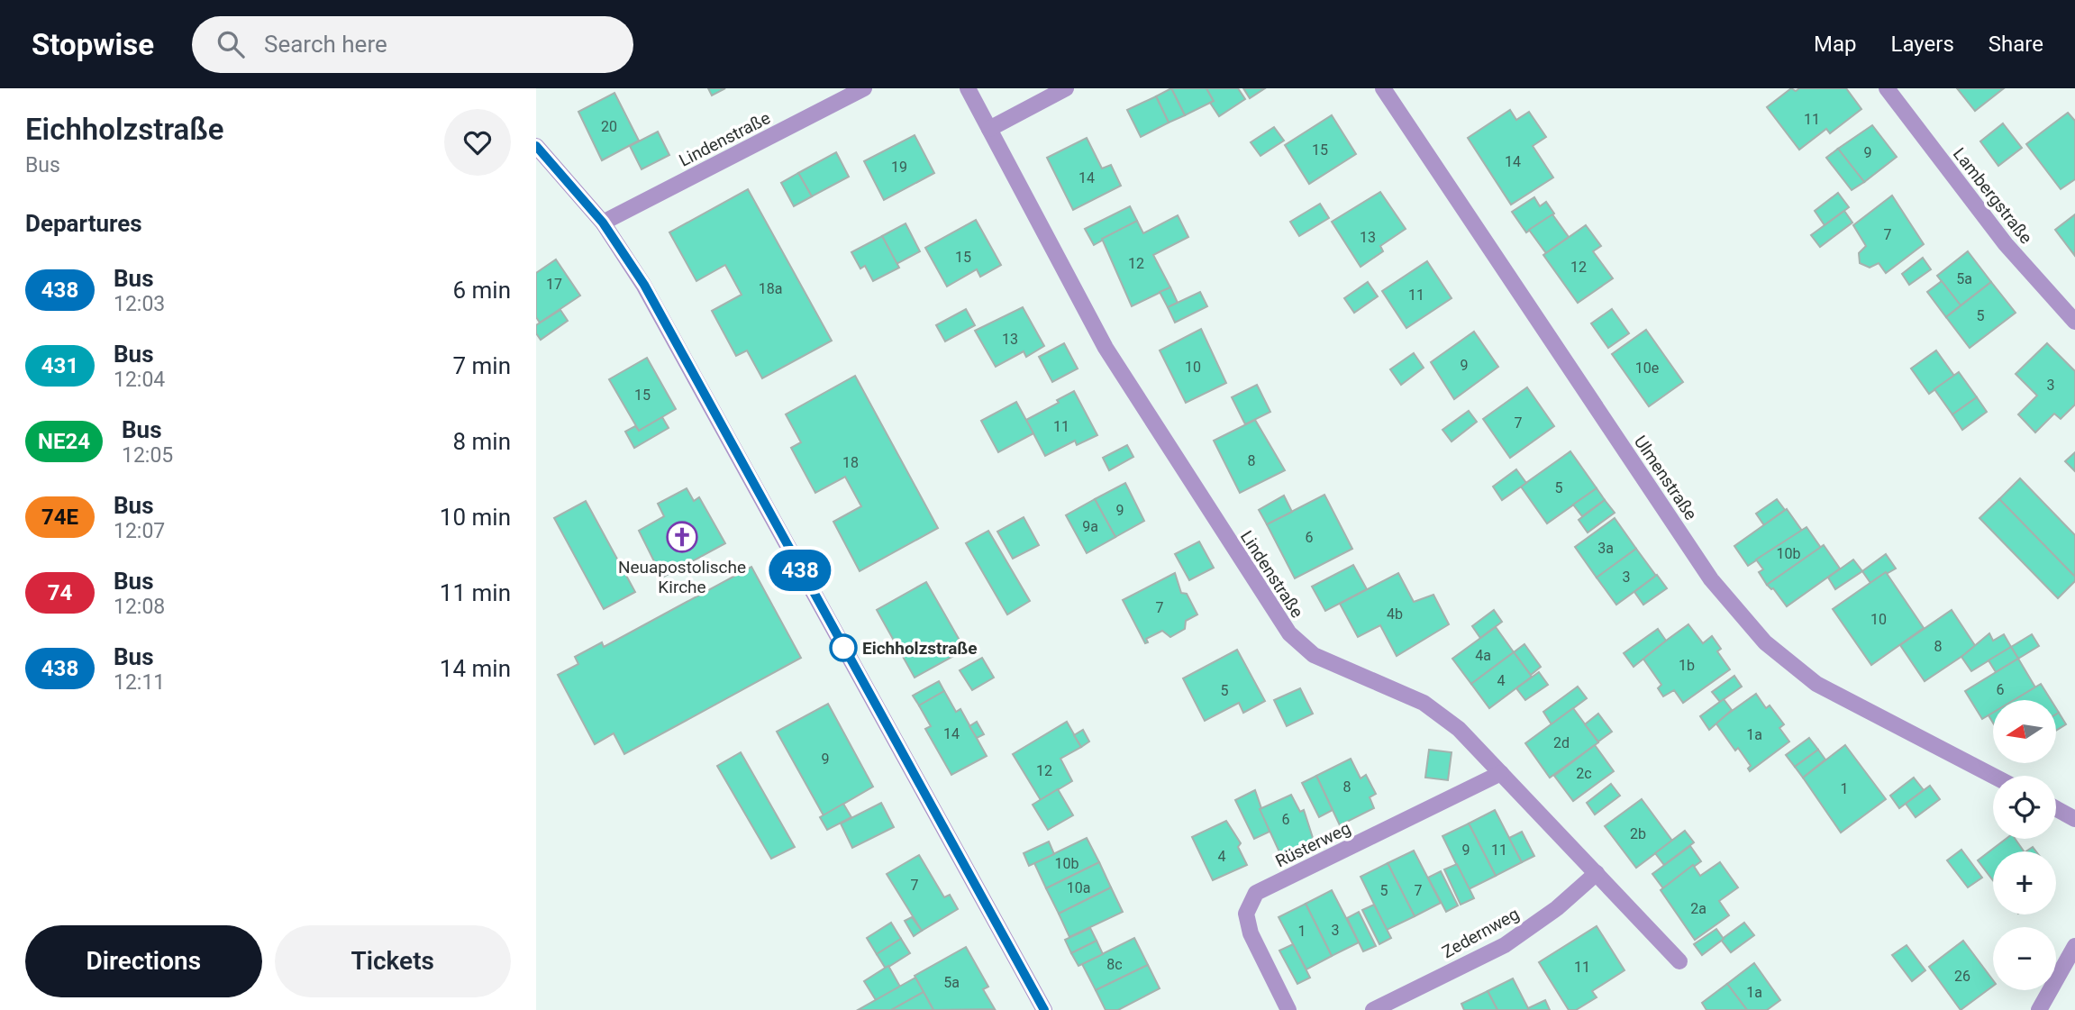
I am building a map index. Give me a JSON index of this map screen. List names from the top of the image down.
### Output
{
  "streets": {
    "street": [
      "Lindenstraße",
      "Lambergstraße",
      "Ulmenstraße",
      "Rüsterweg",
      "Zedernweg"
    ]
  },
  "crossings": [
    ["Lindenstraße", "Rüsterweg"],
    ["Lindenstraße", "Zedernweg"]
  ],
  "places": {
    "church": ["Neuapostolische Kirche"],
    "other": ["Eichholzstraße"]
  },
  "lines": ["bus line 438"],
  "house_numbers": [
    "11",
    "20",
    "15",
    "9",
    "14",
    "19",
    "14",
    "7",
    "13",
    "15",
    "12",
    "12",
    "5a",
    "17",
    "18a",
    "11",
    "5",
    "13",
    "9",
    "10",
    "10e",
    "3",
    "15",
    "7",
    "11",
    "8",
    "18",
    "5",
    "9",
    "9a",
    "6",
    "3a",
    "10b",
    "3",
    "7",
    "4b",
    "10",
    "8",
    "4a",
    "1b",
    "4",
    "6",
    "5",
    "14",
    "1a",
    "2d",
    "9",
    "12",
    "2c",
    "8",
    "1",
    "6",
    "2b",
    "9",
    "11",
    "4",
    "10b",
    "7",
    "10a",
    "5",
    "7",
    "2a",
    "3",
    "1",
    "8c",
    "11",
    "26",
    "5a",
    "1a"
  ],
  "north": "left",
  "page": {
    "header": "Stopwise",
    "search": "Search here",
    "nav": ["Map", "Layers", "Share"],
    "heading": [
      ["Eichholzstraße", "Bus"],
      "Departures"
    ],
    "on_map": "438",
    "list": [
      {
        "mark": "438",
        "name": "Bus",
        "note": "12:03",
        "value": "6 min"
      },
      {
        "mark": "431",
        "name": "Bus",
        "note": "12:04",
        "value": "7 min"
      },
      {
        "mark": "NE24",
        "name": "Bus",
        "note": "12:05",
        "value": "8 min"
      },
      {
        "mark": "74E",
        "name": "Bus",
        "note": "12:07",
        "value": "10 min"
      },
      {
        "mark": "74",
        "name": "Bus",
        "note": "12:08",
        "value": "11 min"
      },
      {
        "mark": "438",
        "name": "Bus",
        "note": "12:11",
        "value": "14 min"
      }
    ],
    "map_buttons": ["+", "−"],
    "buttons": ["Directions", "Tickets"]
  }
}
